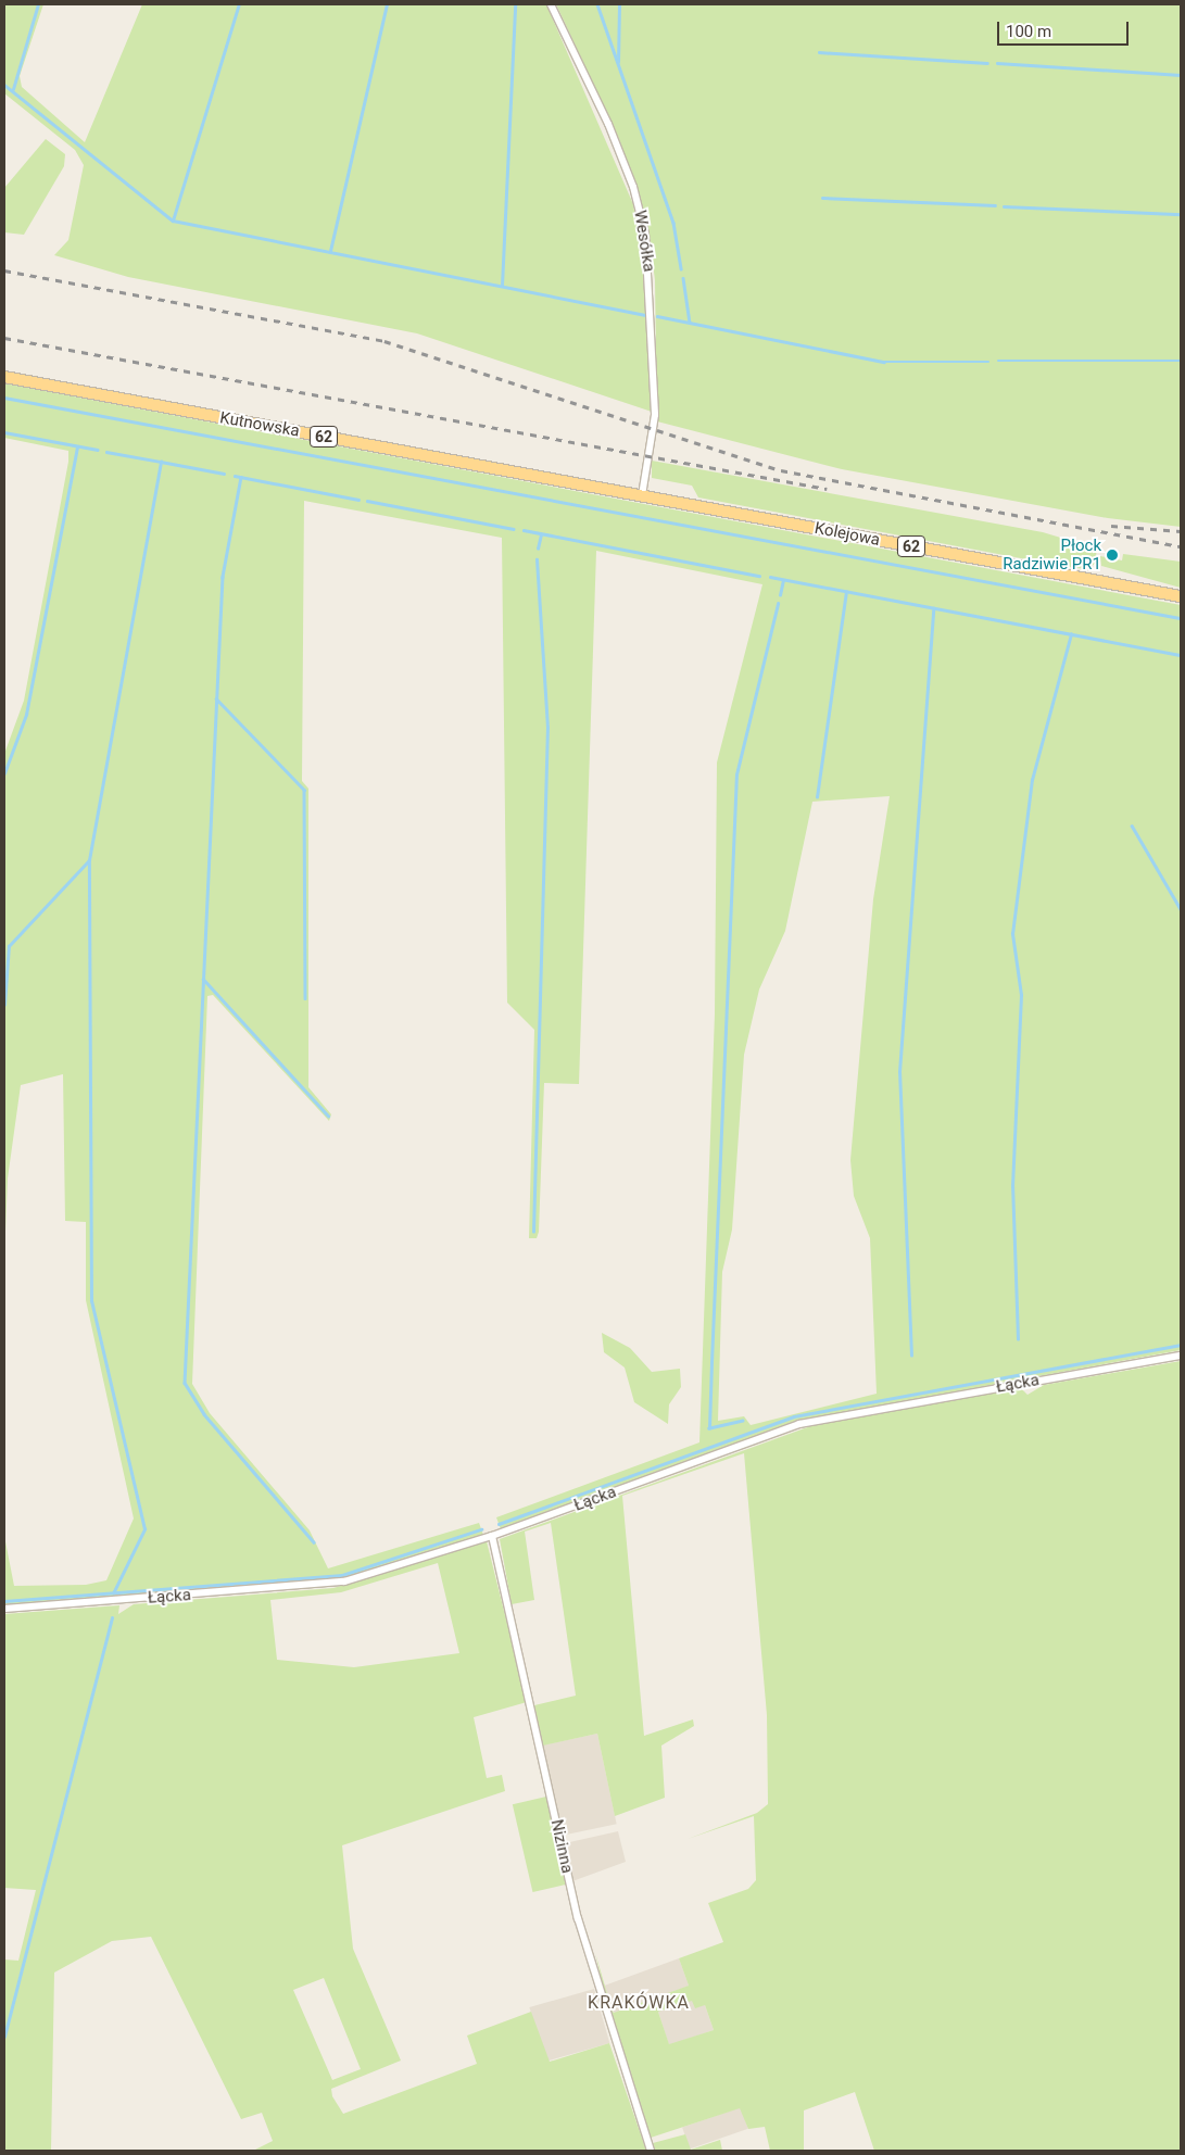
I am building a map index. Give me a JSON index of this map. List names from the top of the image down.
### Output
{
  "streets": {
    "main road": ["Kutnowska", "62", "Kolejowa"],
    "street": ["Wesółka", "Łącka", "Nizinna"]
  },
  "crossings": [
    ["Wesółka", "Kutnowska"],
    ["Wesółka", "Kolejowa"],
    ["Kutnowska", "Kolejowa"],
    ["Łącka", "Nizinna"]
  ],
  "districts": ["KRAKÓWKA"],
  "places": ["Płock Radziwie PR1"],
  "scale_bar": "100 m"
}
